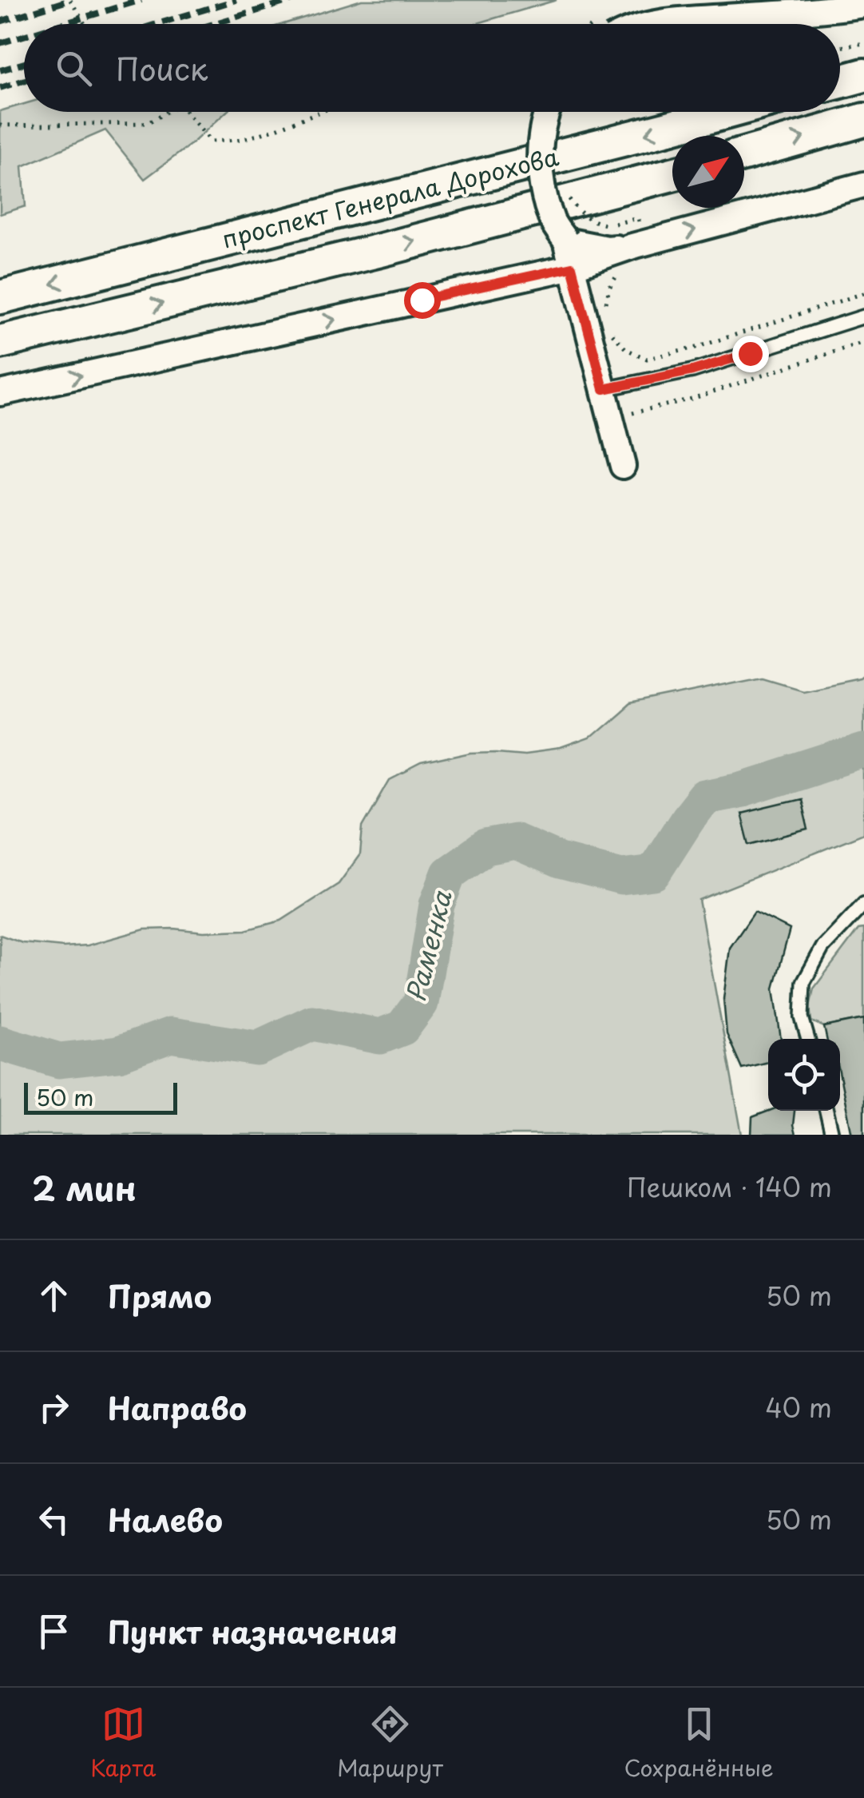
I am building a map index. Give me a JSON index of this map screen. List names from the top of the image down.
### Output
{
  "streets": {
    "main road": ["проспект Генерала Дорохова"]
  },
  "water": ["Раменка"],
  "scale_bar": "50 m",
  "north": "top right",
  "page": {
    "search": "Поиск",
    "scale": "50 m",
    "heading": ["2 мин", "Пешком · 140 m"],
    "list": [
      ["Прямо", "50 m"],
      ["Направо", "40 m"],
      ["Налево", "50 m"],
      "Пункт назначения"
    ],
    "nav": ["Карта", "Маршрут", "Сохранённые"]
  }
}
